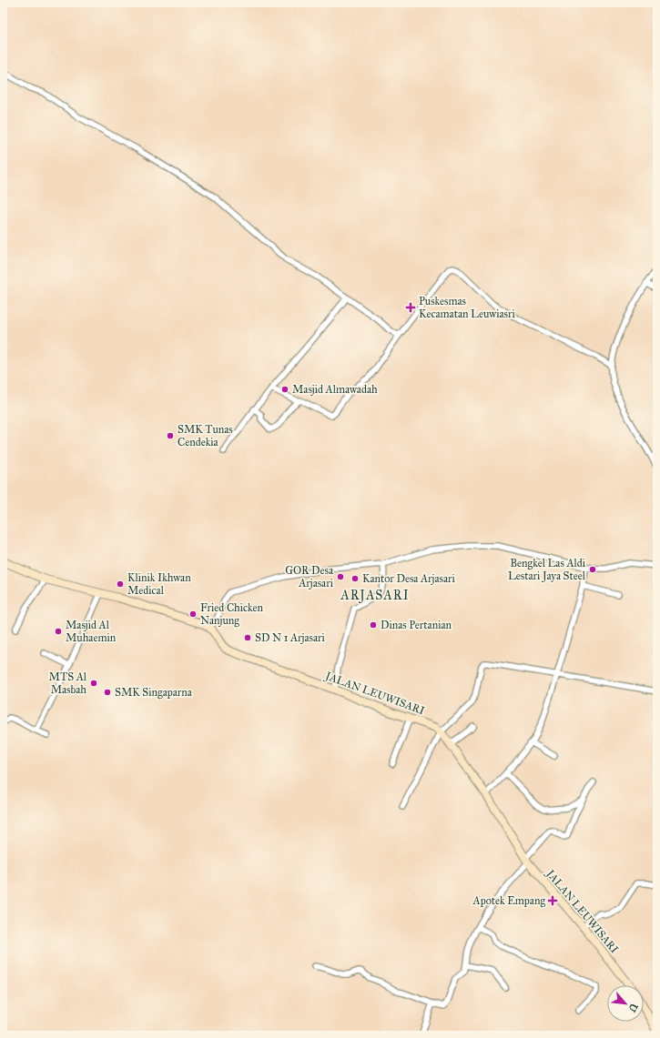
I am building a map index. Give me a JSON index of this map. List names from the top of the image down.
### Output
{
  "streets": {
    "main road": ["JALAN LEUWISARI"]
  },
  "districts": ["ARJASARI"],
  "places": {
    "health": ["Puskesmas Kecamatan Leuwiasri", "Apotek Empang"],
    "other": [
      "Masjid Almawadah",
      "SMK Tunas Cendekia",
      "Bengkel Las Aldi Lestari Jaya Steel",
      "GOR Desa Arjasari",
      "Kantor Desa Arjasari",
      "Klinik Ikhwan Medical",
      "Fried Chicken Nanjung",
      "Dinas Pertanian",
      "Masjid Al Muhaemin",
      "SD N 1 Arjasari",
      "MTS Al Masbah",
      "SMK Singaparna"
    ]
  },
  "north": "bottom right"
}
